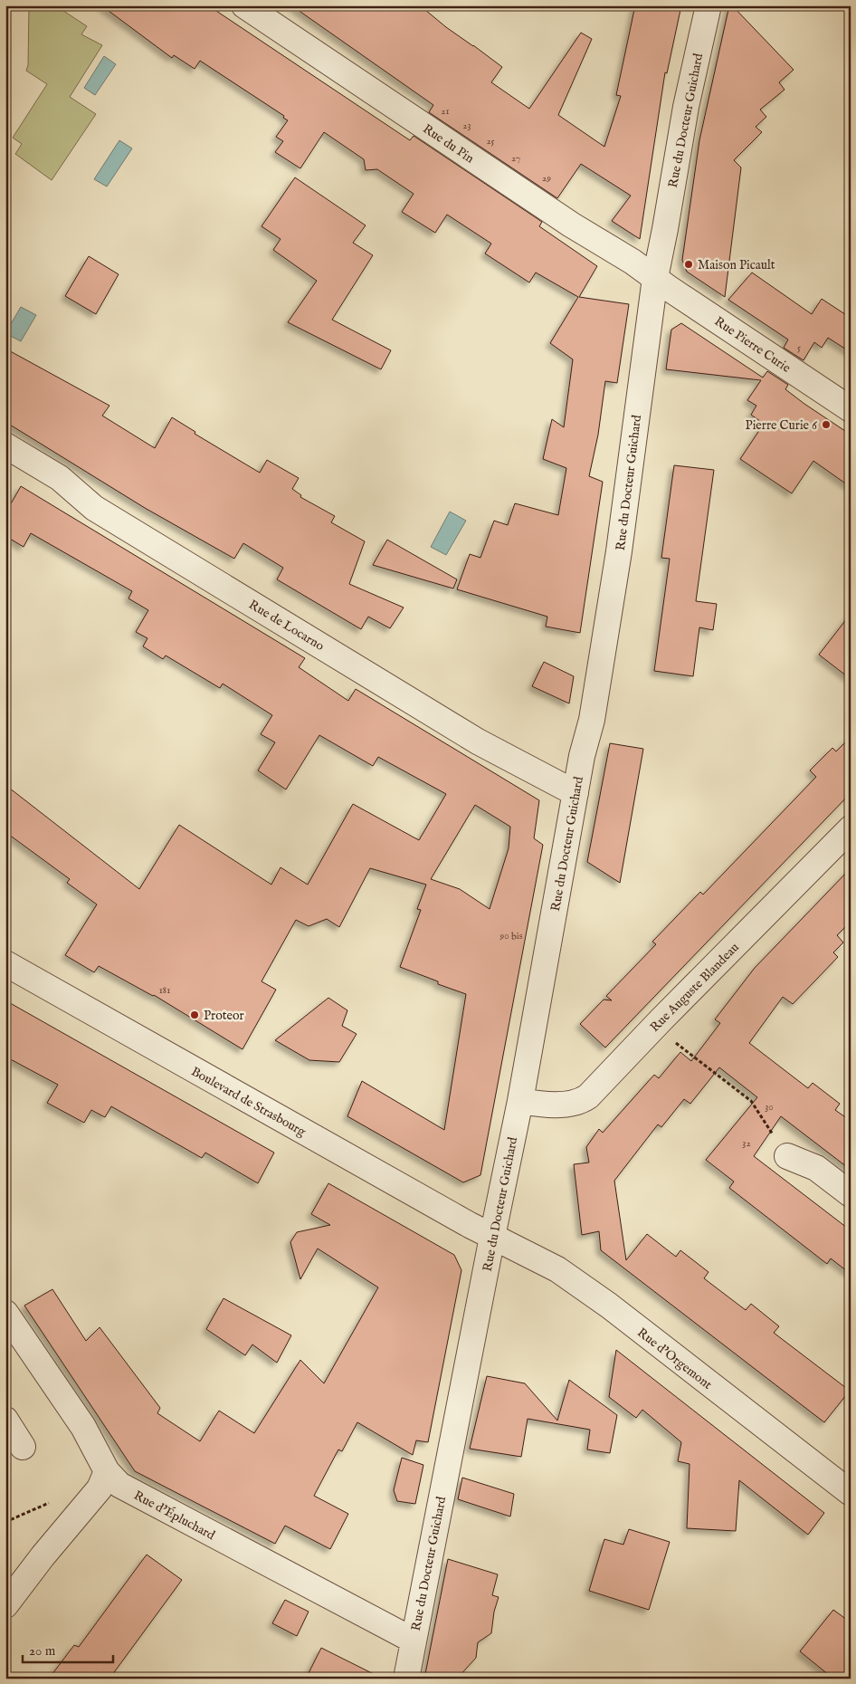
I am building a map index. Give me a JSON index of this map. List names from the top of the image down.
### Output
{
  "streets": {
    "street": [
      "Rue du Docteur Guichard",
      "Rue du Pin",
      "Rue Pierre Curie",
      "Rue de Locarno",
      "Rue Auguste Blandeau",
      "Boulevard de Strasbourg",
      "Rue d'Orgemont",
      "Rue d'Épluchard"
    ]
  },
  "crossings": [
    ["Rue du Docteur Guichard", "Rue du Pin"],
    ["Rue du Docteur Guichard", "Rue Pierre Curie"],
    ["Rue du Docteur Guichard", "Rue de Locarno"],
    ["Rue du Docteur Guichard", "Rue Auguste Blandeau"],
    ["Rue du Docteur Guichard", "Boulevard de Strasbourg"],
    ["Rue du Docteur Guichard", "Rue d'Orgemont"],
    ["Rue du Docteur Guichard", "Rue d'Épluchard"],
    ["Rue du Pin", "Rue Pierre Curie"],
    ["Boulevard de Strasbourg", "Rue d'Orgemont"]
  ],
  "places": ["Maison Picault", "Pierre Curie 6", "Proteor"],
  "house_numbers": [
    "21",
    "23",
    "25",
    "27",
    "29",
    "5",
    "90 bis",
    "181",
    "30",
    "32"
  ],
  "scale_bar": "20 m"
}
